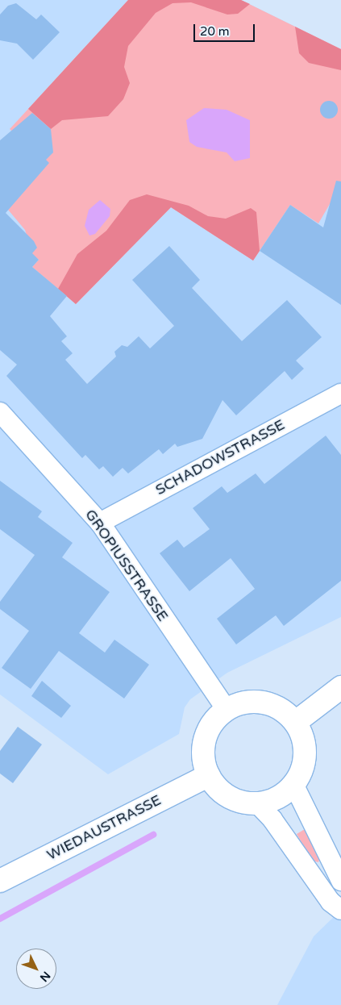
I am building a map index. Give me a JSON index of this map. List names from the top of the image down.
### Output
{
  "streets": {
    "main road": ["WIEDAUSTRASSE"],
    "street": ["SCHADOWSTRASSE", "GROPIUSSTRASSE"]
  },
  "crossings": [
    ["SCHADOWSTRASSE", "GROPIUSSTRASSE"],
    ["GROPIUSSTRASSE", "WIEDAUSTRASSE"]
  ],
  "scale_bar": "20 m",
  "north": "bottom right"
}
